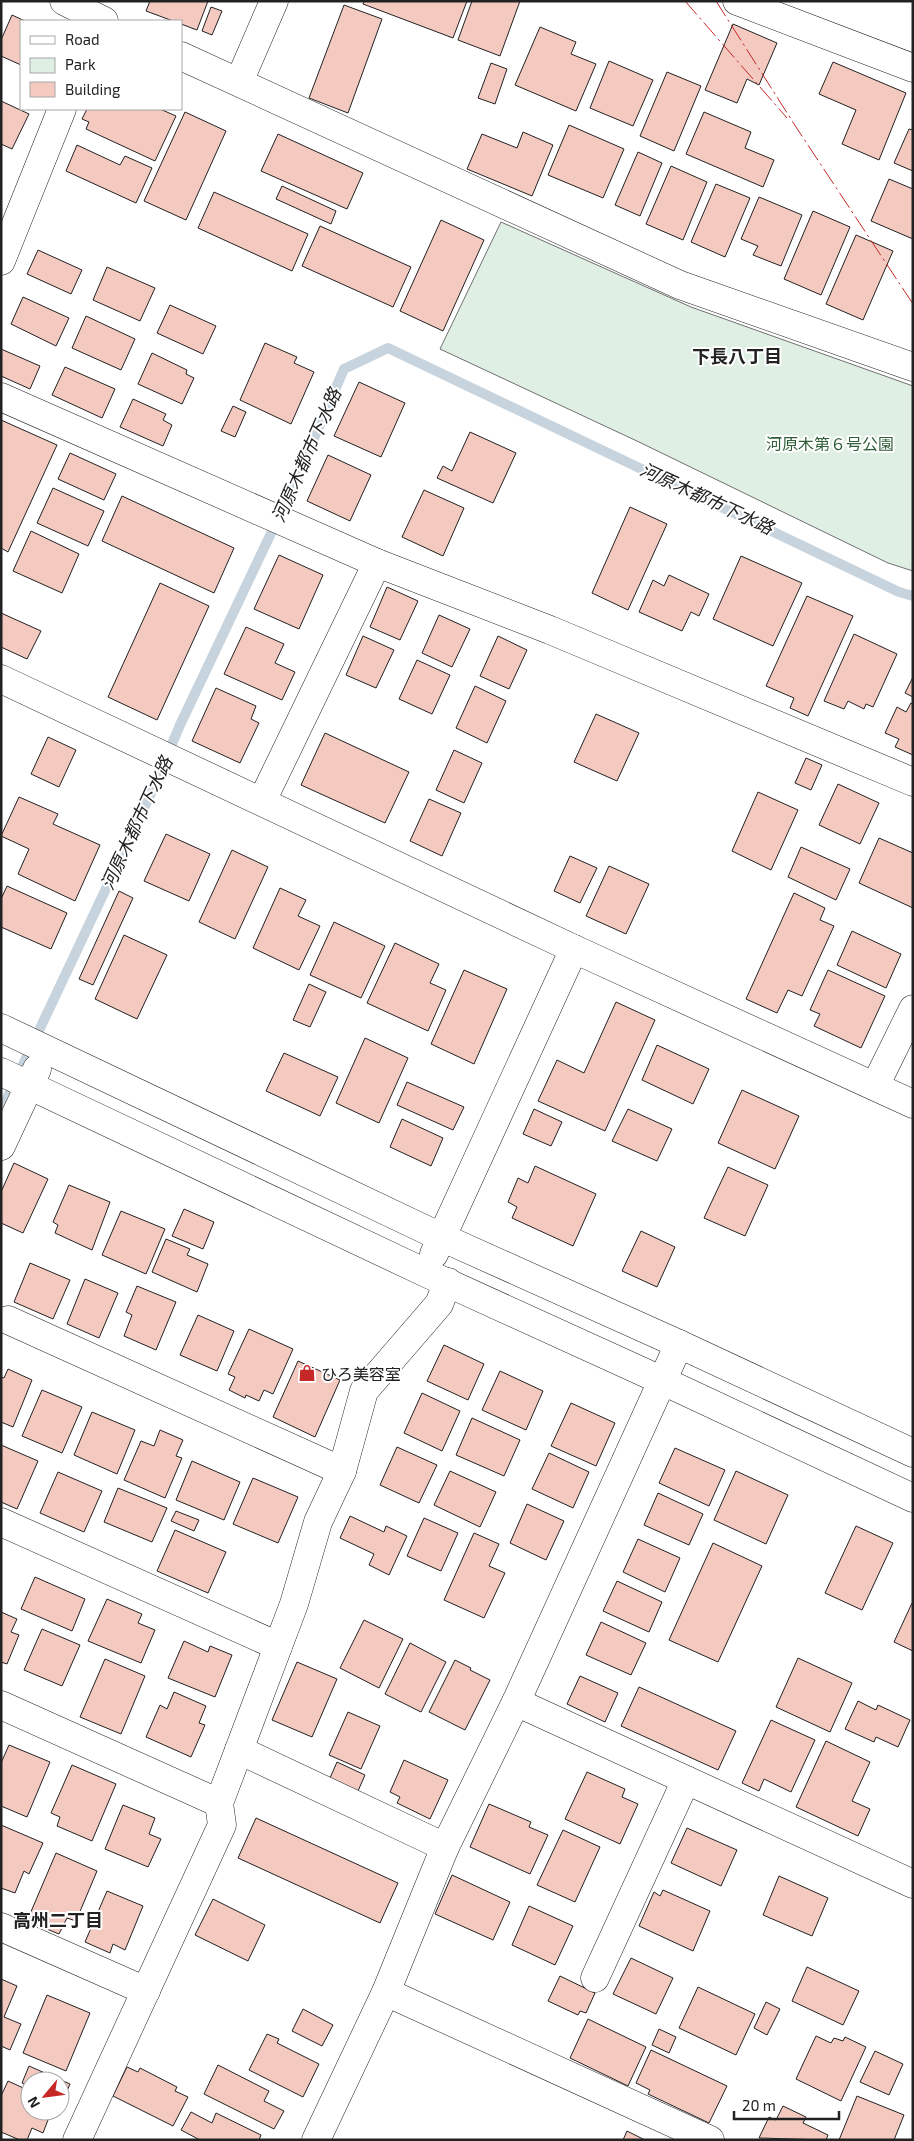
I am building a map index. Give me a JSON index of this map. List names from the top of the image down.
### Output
{
  "districts": ["下長八丁目", "高州二丁目"],
  "water": ["河原木都市下水路"],
  "parks": ["河原木第６号公園"],
  "places": {
    "shop": ["ひろ美容室"]
  },
  "legend": ["Road", "Park", "Building"],
  "scale_bar": "20 m",
  "north": "bottom left"
}
